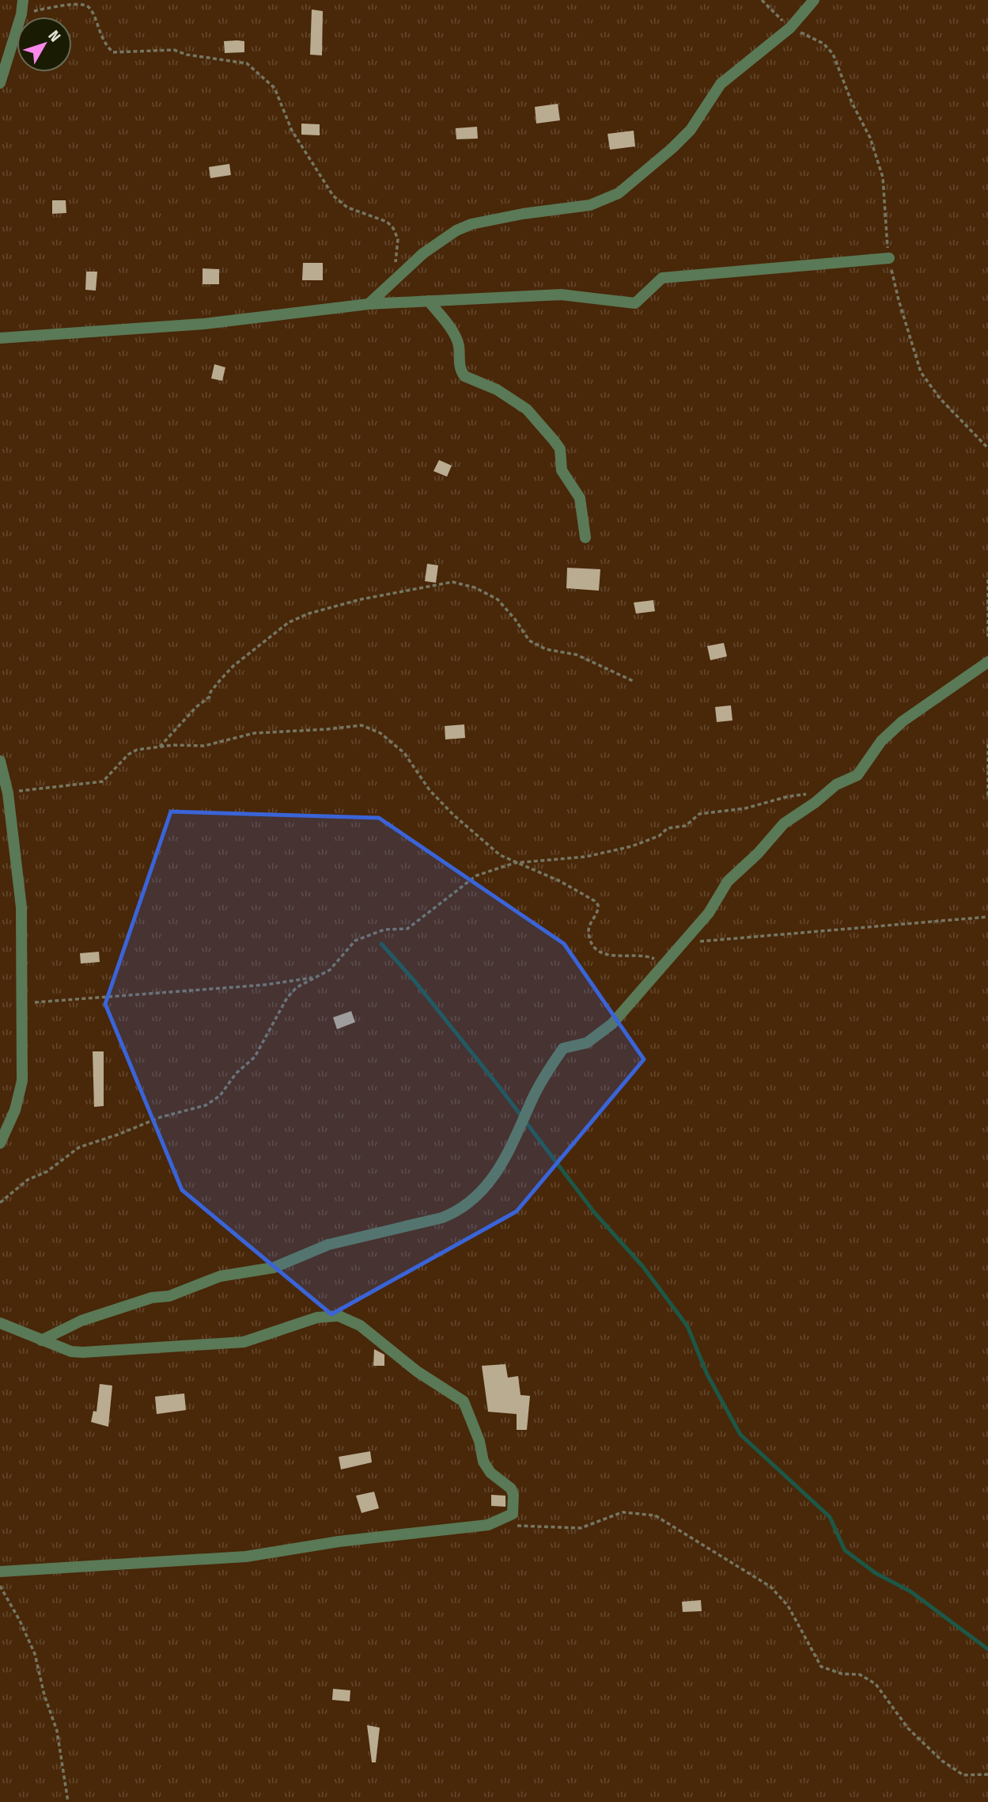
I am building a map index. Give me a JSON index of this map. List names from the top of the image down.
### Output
{
  "north": "top right"
}
